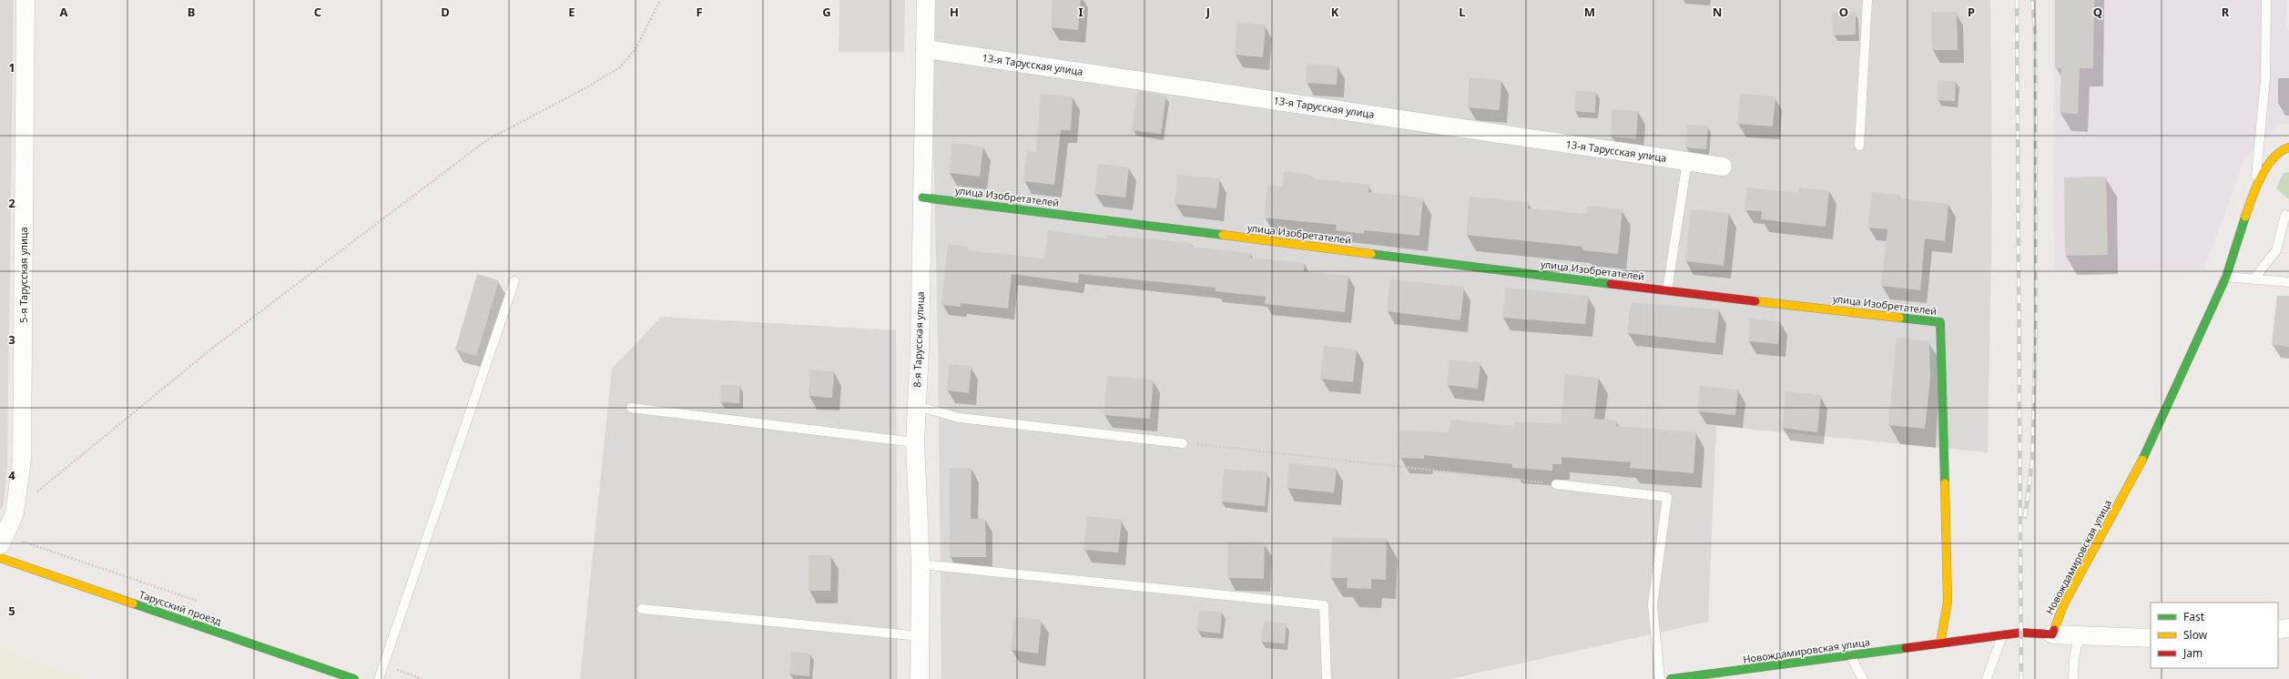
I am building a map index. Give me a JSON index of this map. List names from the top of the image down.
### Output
{
  "streets": {
    "street": [
      "13-я Тарусская улица",
      "улица Изобретателей",
      "5-я Тарусская улица",
      "8-я Тарусская улица",
      "Новождамировская улица",
      "Тарусский проезд"
    ]
  },
  "crossings": [
    ["13-я Тарусская улица", "8-я Тарусская улица"],
    ["улица Изобретателей", "8-я Тарусская улица"],
    ["улица Изобретателей", "Новождамировская улица"]
  ],
  "legend": ["Fast", "Slow", "Jam"],
  "grid": {
    "columns": [
      "A",
      "B",
      "C",
      "D",
      "E",
      "F",
      "G",
      "H",
      "I",
      "J",
      "K",
      "L",
      "M",
      "N",
      "O",
      "P",
      "Q",
      "R"
    ],
    "rows": [
      "1",
      "2",
      "3",
      "4",
      "5"
    ]
  }
}
